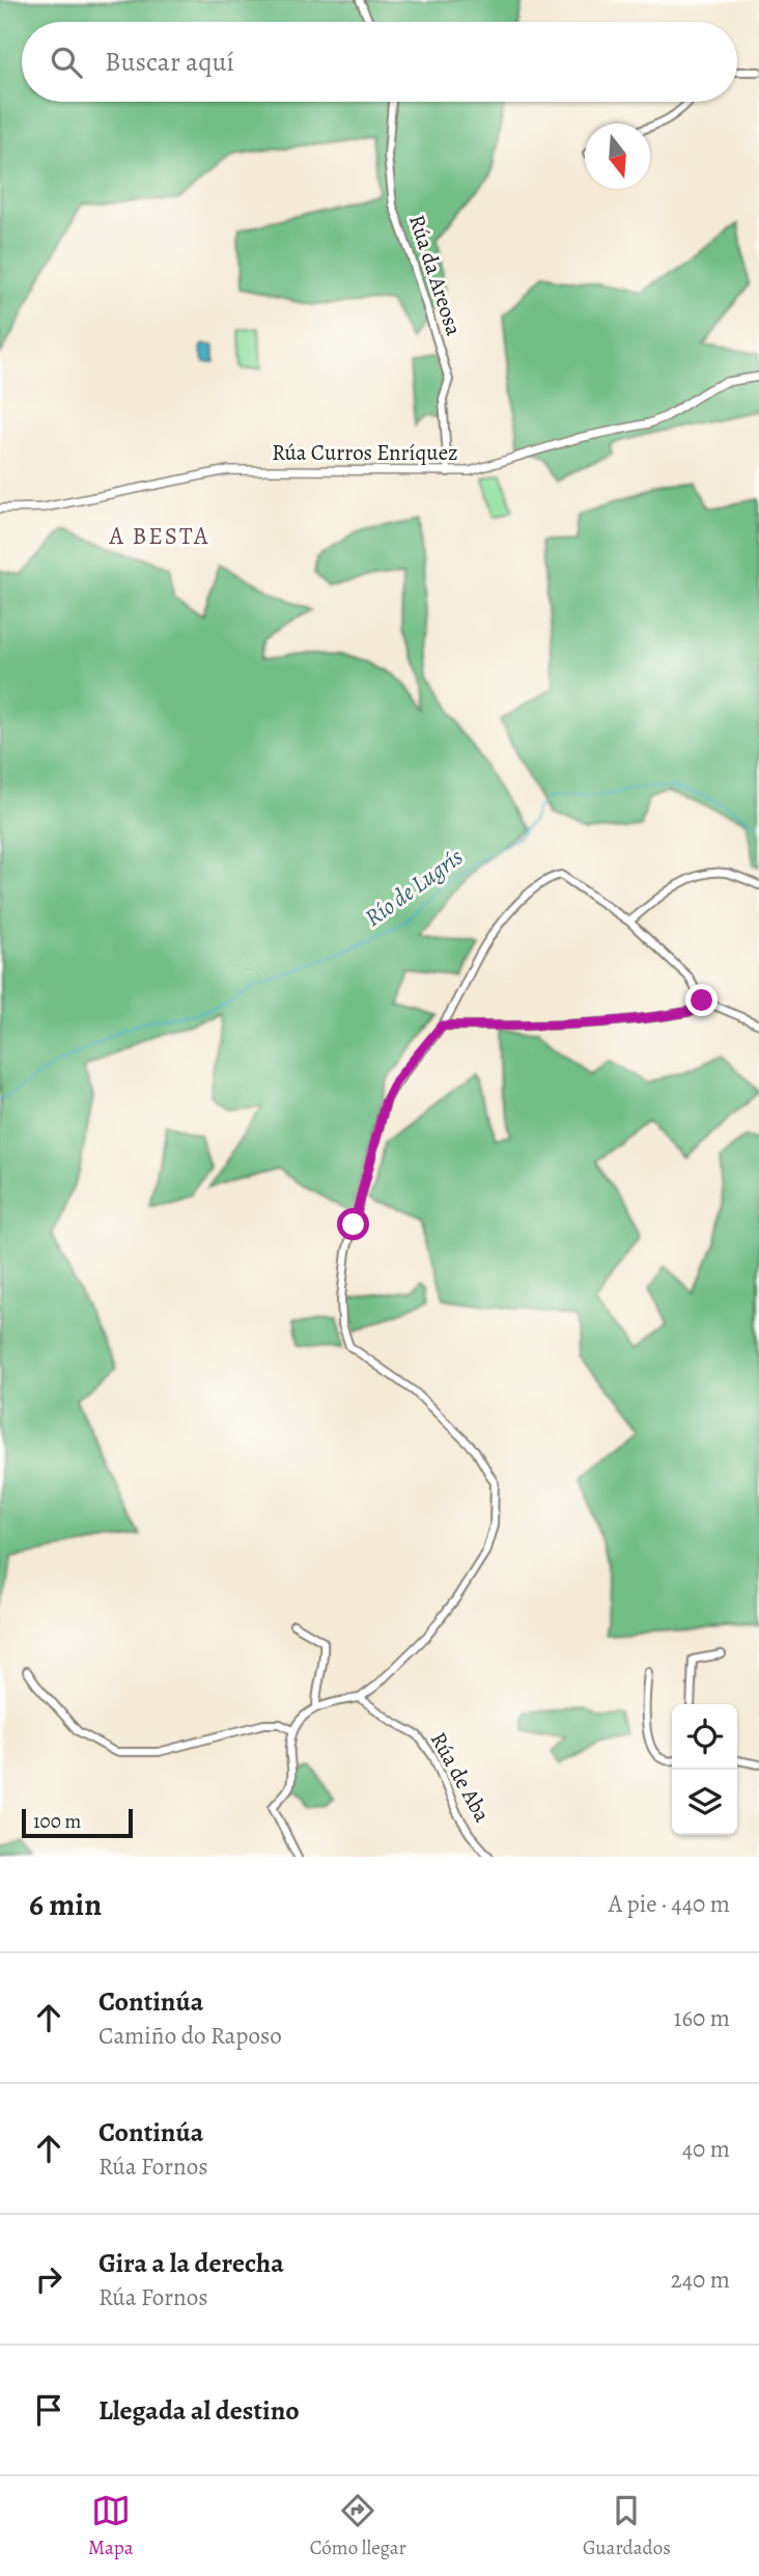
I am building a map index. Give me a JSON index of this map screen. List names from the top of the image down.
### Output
{
  "streets": {
    "street": ["Rúa da Areosa", "Rúa Curros Enríquez", "Rúa de Aba"]
  },
  "crossings": [
    ["Rúa da Areosa", "Rúa Curros Enríquez"]
  ],
  "districts": ["A BESTA"],
  "water": ["Río de Lugrís"],
  "scale_bar": "100 m",
  "north": "bottom",
  "page": {
    "search": "Buscar aquí",
    "scale": "100 m",
    "heading": ["6 min", "A pie · 440 m"],
    "list": [
      ["Continúa", "Camiño do Raposo", "160 m"],
      ["Continúa", "Rúa Fornos", "40 m"],
      ["Gira a la derecha", "Rúa Fornos", "240 m"],
      "Llegada al destino"
    ],
    "nav": ["Mapa", "Cómo llegar", "Guardados"]
  }
}
